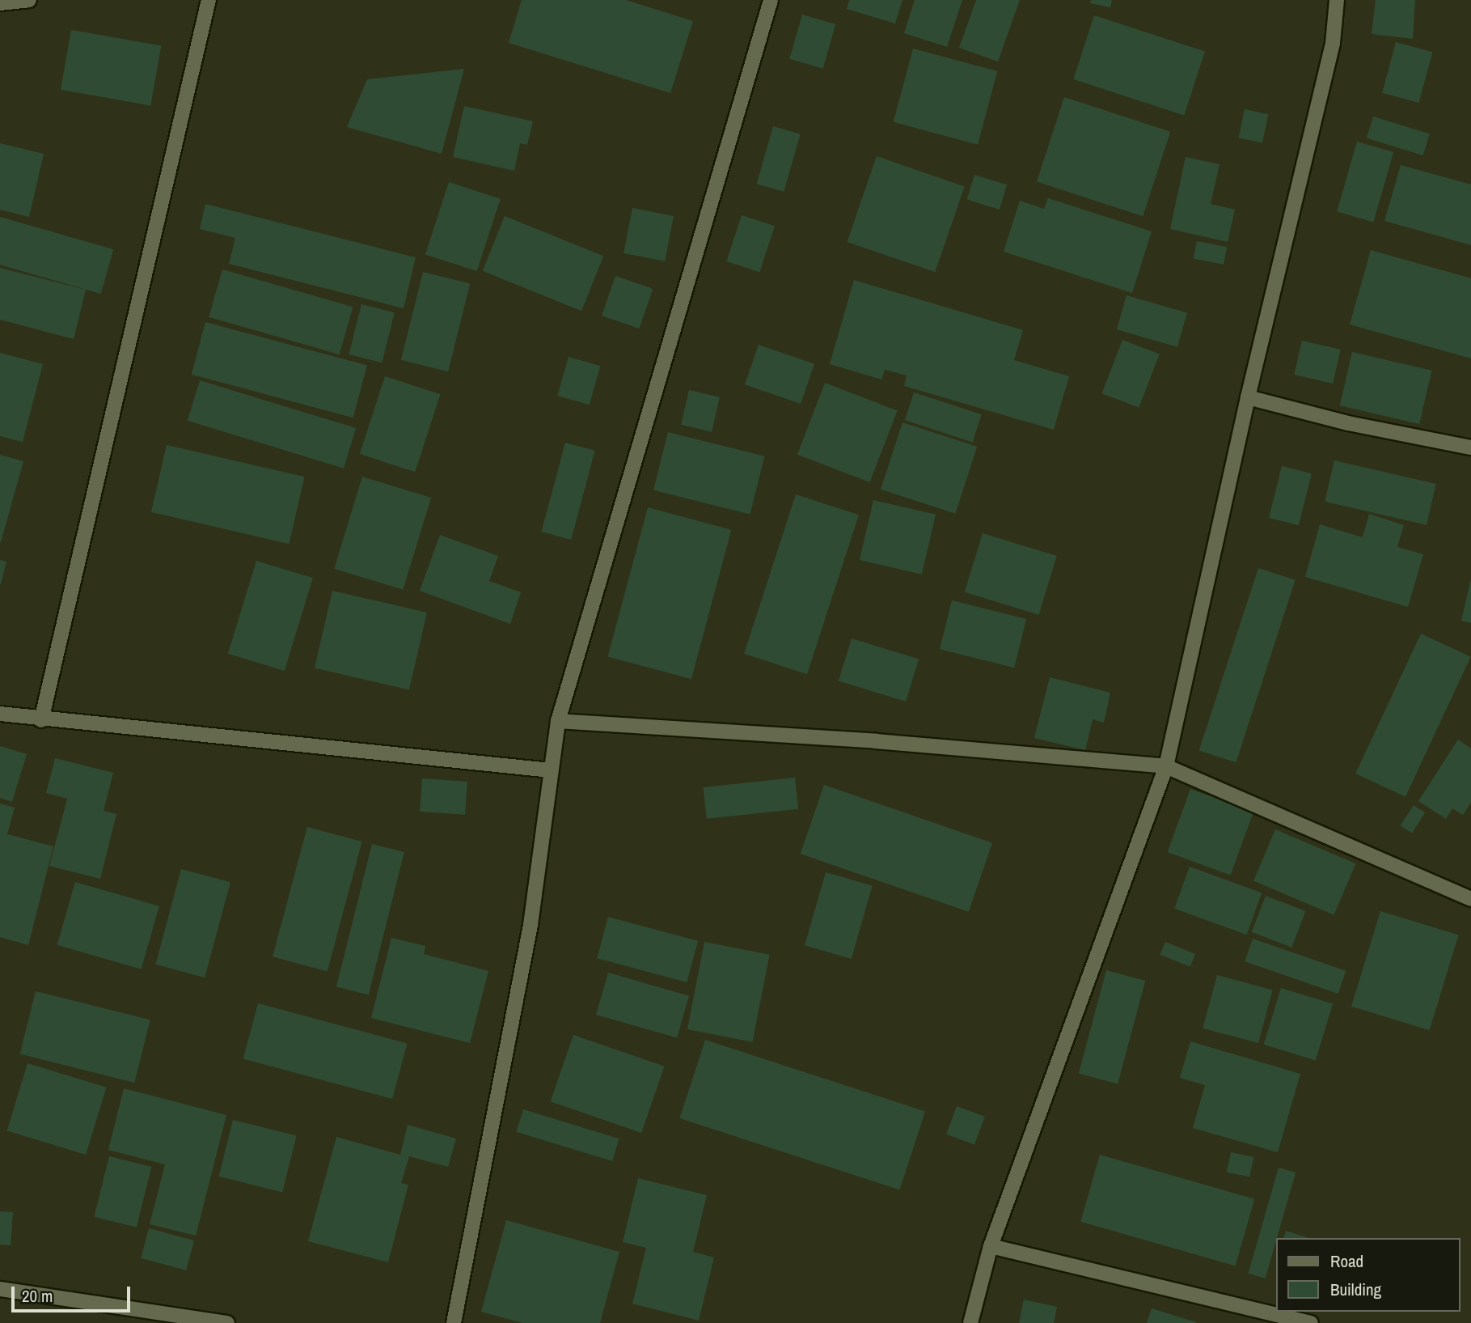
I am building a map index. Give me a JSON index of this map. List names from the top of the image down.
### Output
{
  "legend": ["Road", "Building"],
  "scale_bar": "20 m"
}
